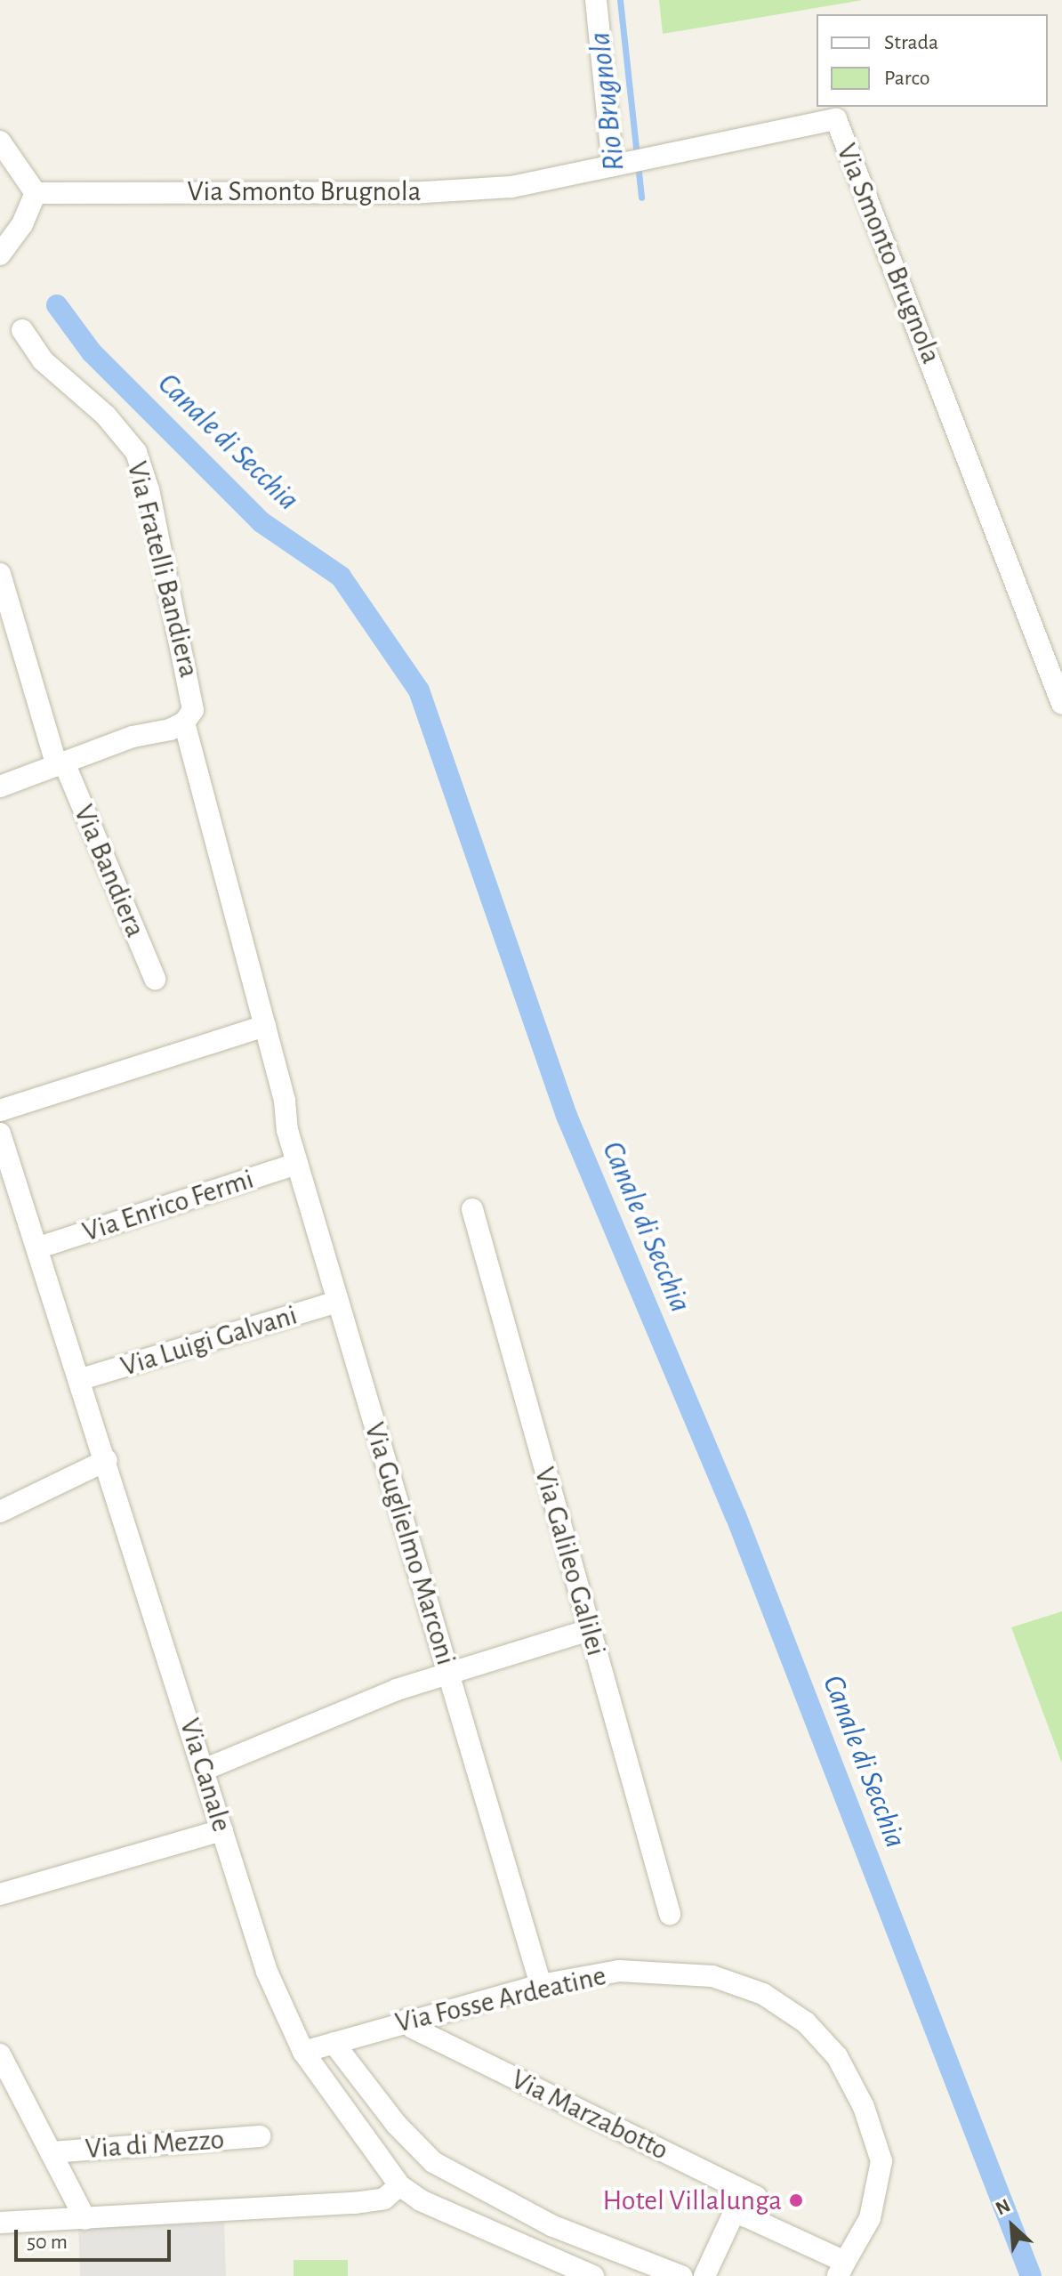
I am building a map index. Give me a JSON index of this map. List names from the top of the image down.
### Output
{
  "streets": {
    "street": [
      "Via Smonto Brugnola",
      "Via Fratelli Bandiera",
      "Via Bandiera",
      "Via Enrico Fermi",
      "Via Luigi Galvani",
      "Via Guglielmo Marconi",
      "Via Galileo Galilei",
      "Via Canale",
      "Via Fosse Ardeatine",
      "Via Marzabotto",
      "Via di Mezzo"
    ]
  },
  "crossings": [
    ["Via Fratelli Bandiera", "Via Guglielmo Marconi"],
    ["Via Enrico Fermi", "Via Guglielmo Marconi"],
    ["Via Enrico Fermi", "Via Canale"],
    ["Via Luigi Galvani", "Via Guglielmo Marconi"],
    ["Via Luigi Galvani", "Via Canale"],
    ["Via Guglielmo Marconi", "Via Fosse Ardeatine"],
    ["Via Canale", "Via Fosse Ardeatine"],
    ["Via Fosse Ardeatine", "Via Marzabotto"]
  ],
  "water": ["Rio Brugnola", "Canale di Secchia"],
  "places": ["Hotel Villalunga"],
  "legend": ["Strada", "Parco"],
  "scale_bar": "50 m",
  "north": "top left"
}
